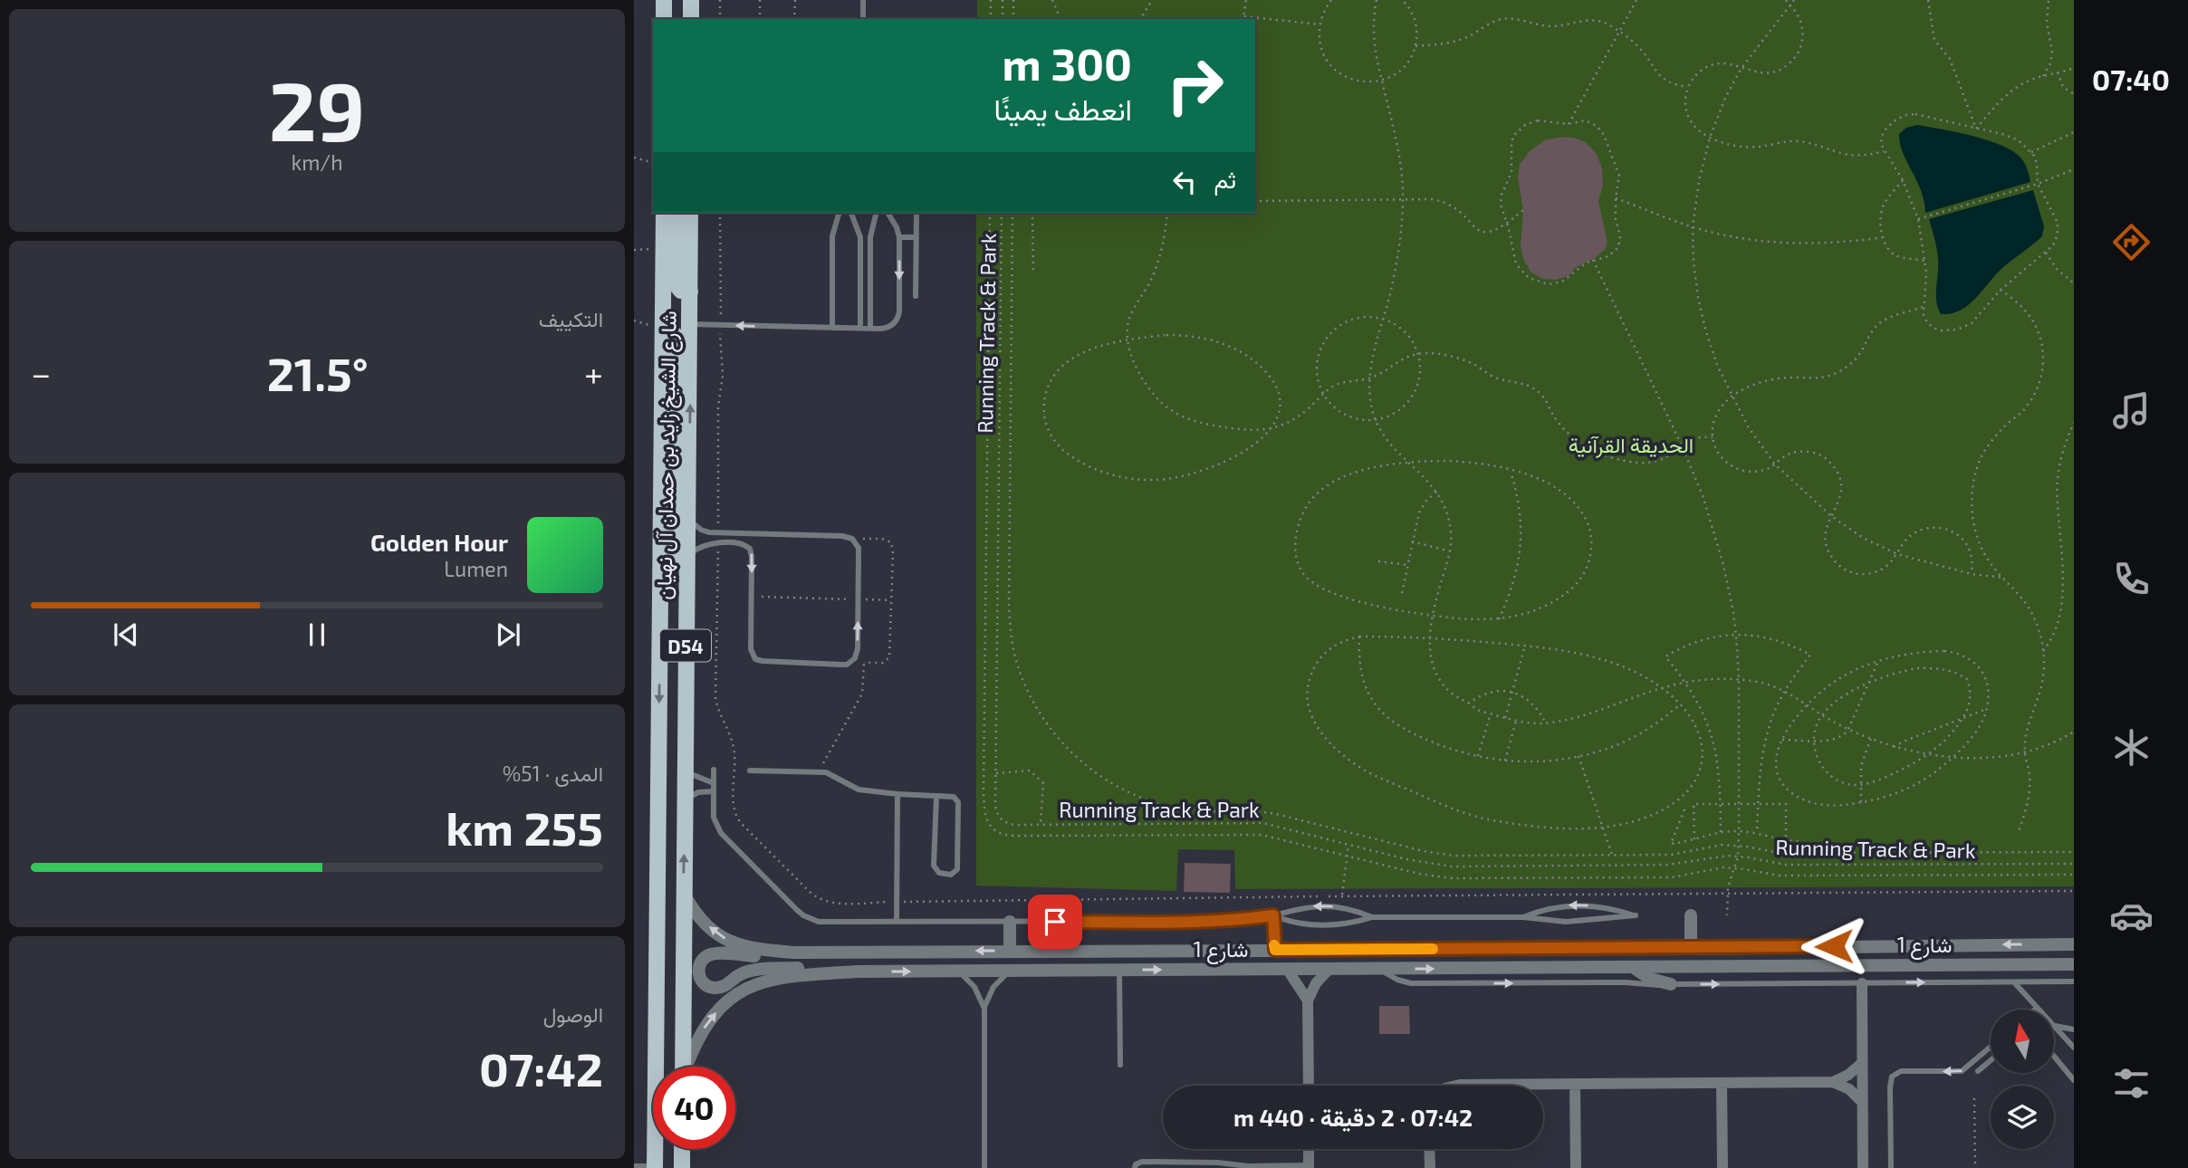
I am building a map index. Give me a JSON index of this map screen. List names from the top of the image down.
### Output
{
  "streets": {
    "main road": ["شارع الشيخ زايد بن حمدان آل نهيان", "D54"],
    "street": ["شارع 1"],
    "path": ["Running Track & Park"]
  },
  "crossings": [
    ["شارع الشيخ زايد بن حمدان آل نهيان", "شارع 1"]
  ],
  "parks": ["الحديقة القرآنية"],
  "north": "top",
  "page": {
    "tabs": "07:40",
    "tile": [
      ["29", "km/h"],
      "التكييف",
      ["المدى · 51%", "255 km"],
      ["الوصول", "07:42"]
    ],
    "turn": ["300 m", "انعطف يمينًا"],
    "then": "ثم",
    "heat": ["−", "21.5°", "+"],
    "song": ["Golden Hour", "Lumen"],
    "limit": "40",
    "trip": "07:42 · 2 دقيقة · 440 m"
  }
}
